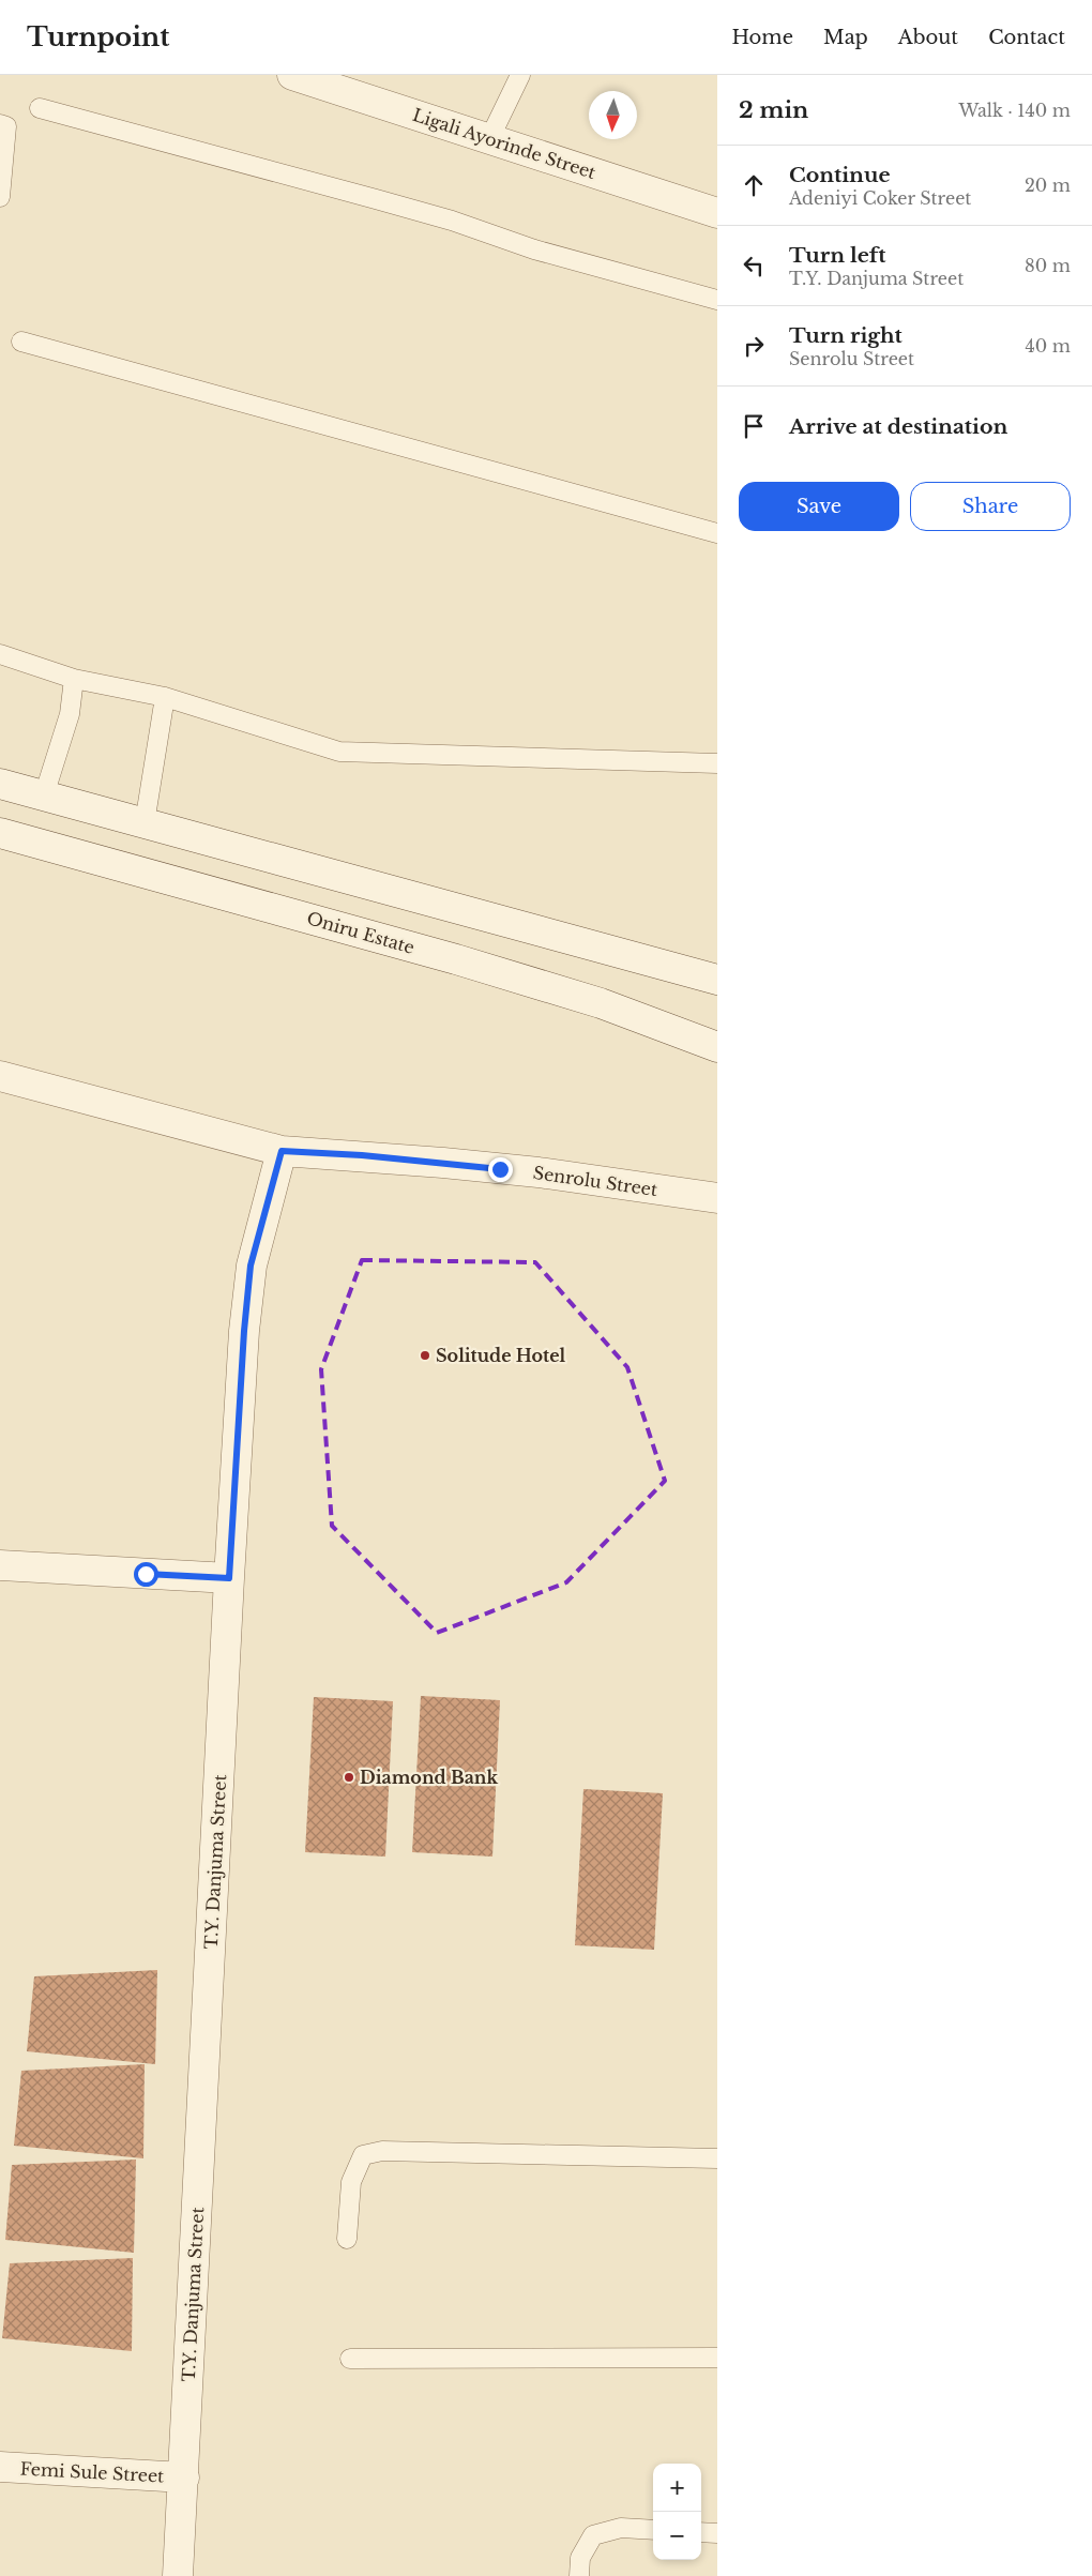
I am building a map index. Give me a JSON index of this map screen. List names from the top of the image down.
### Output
{
  "streets": {
    "street": [
      "Ligali Ayorinde Street",
      "Oniru Estate",
      "Senrolu Street",
      "T.Y. Danjuma Street",
      "Femi Sule Street"
    ]
  },
  "crossings": [
    ["Senrolu Street", "T.Y. Danjuma Street"],
    ["T.Y. Danjuma Street", "Femi Sule Street"]
  ],
  "places": ["Solitude Hotel", "Diamond Bank"],
  "north": "bottom",
  "page": {
    "header": "Turnpoint",
    "nav": [
      "Home",
      "Map",
      "About",
      "Contact"
    ],
    "heading": ["2 min", "Walk · 140 m"],
    "list": [
      ["Continue", "Adeniyi Coker Street", "20 m"],
      ["Turn left", "T.Y. Danjuma Street", "80 m"],
      ["Turn right", "Senrolu Street", "40 m"],
      "Arrive at destination"
    ],
    "buttons": ["Save", "Share"],
    "map_buttons": ["+", "−"]
  }
}
